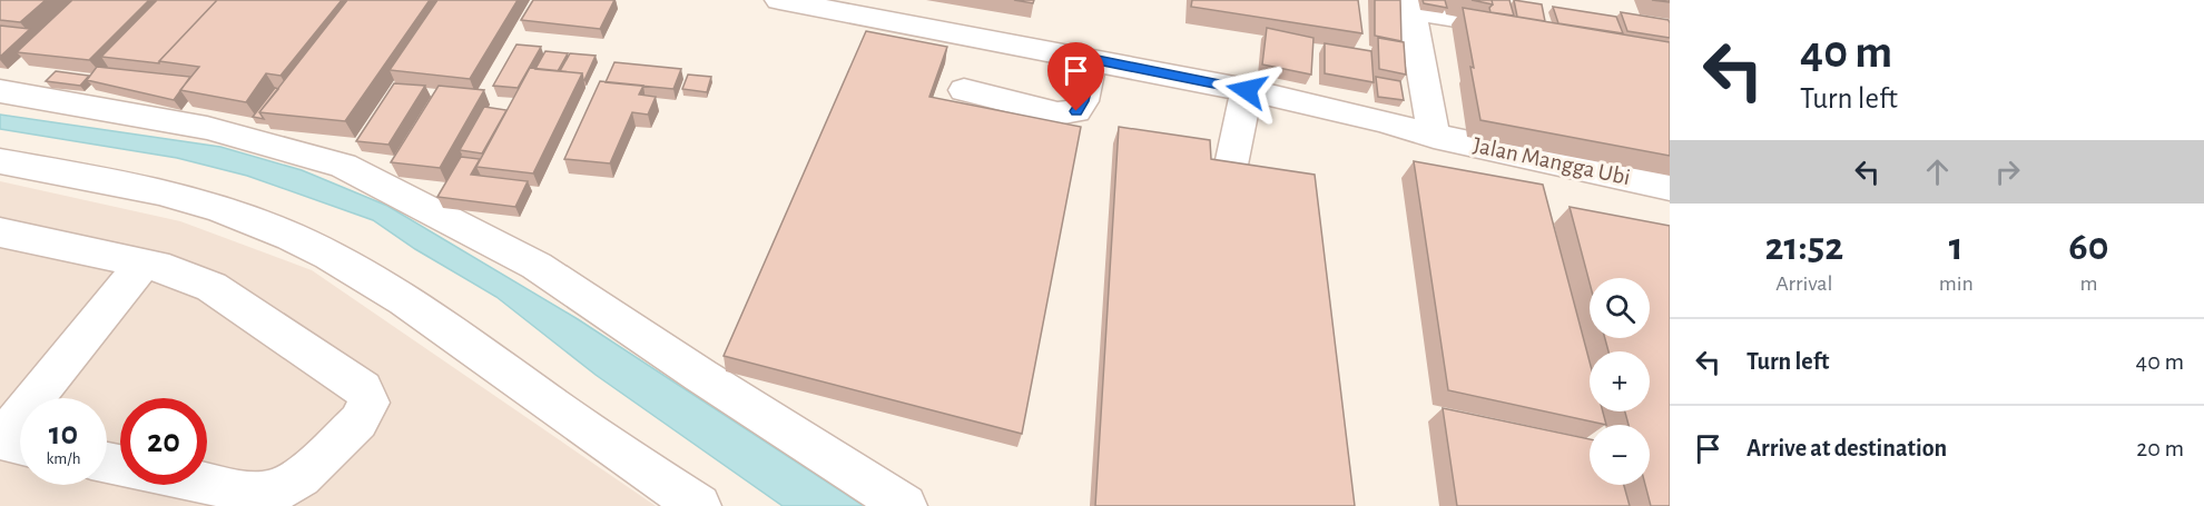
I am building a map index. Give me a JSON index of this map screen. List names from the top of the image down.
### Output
{
  "streets": {
    "street": ["Jalan Mangga Ubi"]
  },
  "page": {
    "turn": ["40 m", "Turn left"],
    "eta": [
      "21:52",
      "Arrival",
      "1",
      "min",
      "60",
      "m"
    ],
    "map_buttons": ["+", "−"],
    "list": [
      {
        "name": "Turn left",
        "value": "40 m"
      },
      {
        "name": "Arrive at destination",
        "value": "20 m"
      }
    ],
    "speed": "10 km/h",
    "limit": "20"
  }
}
